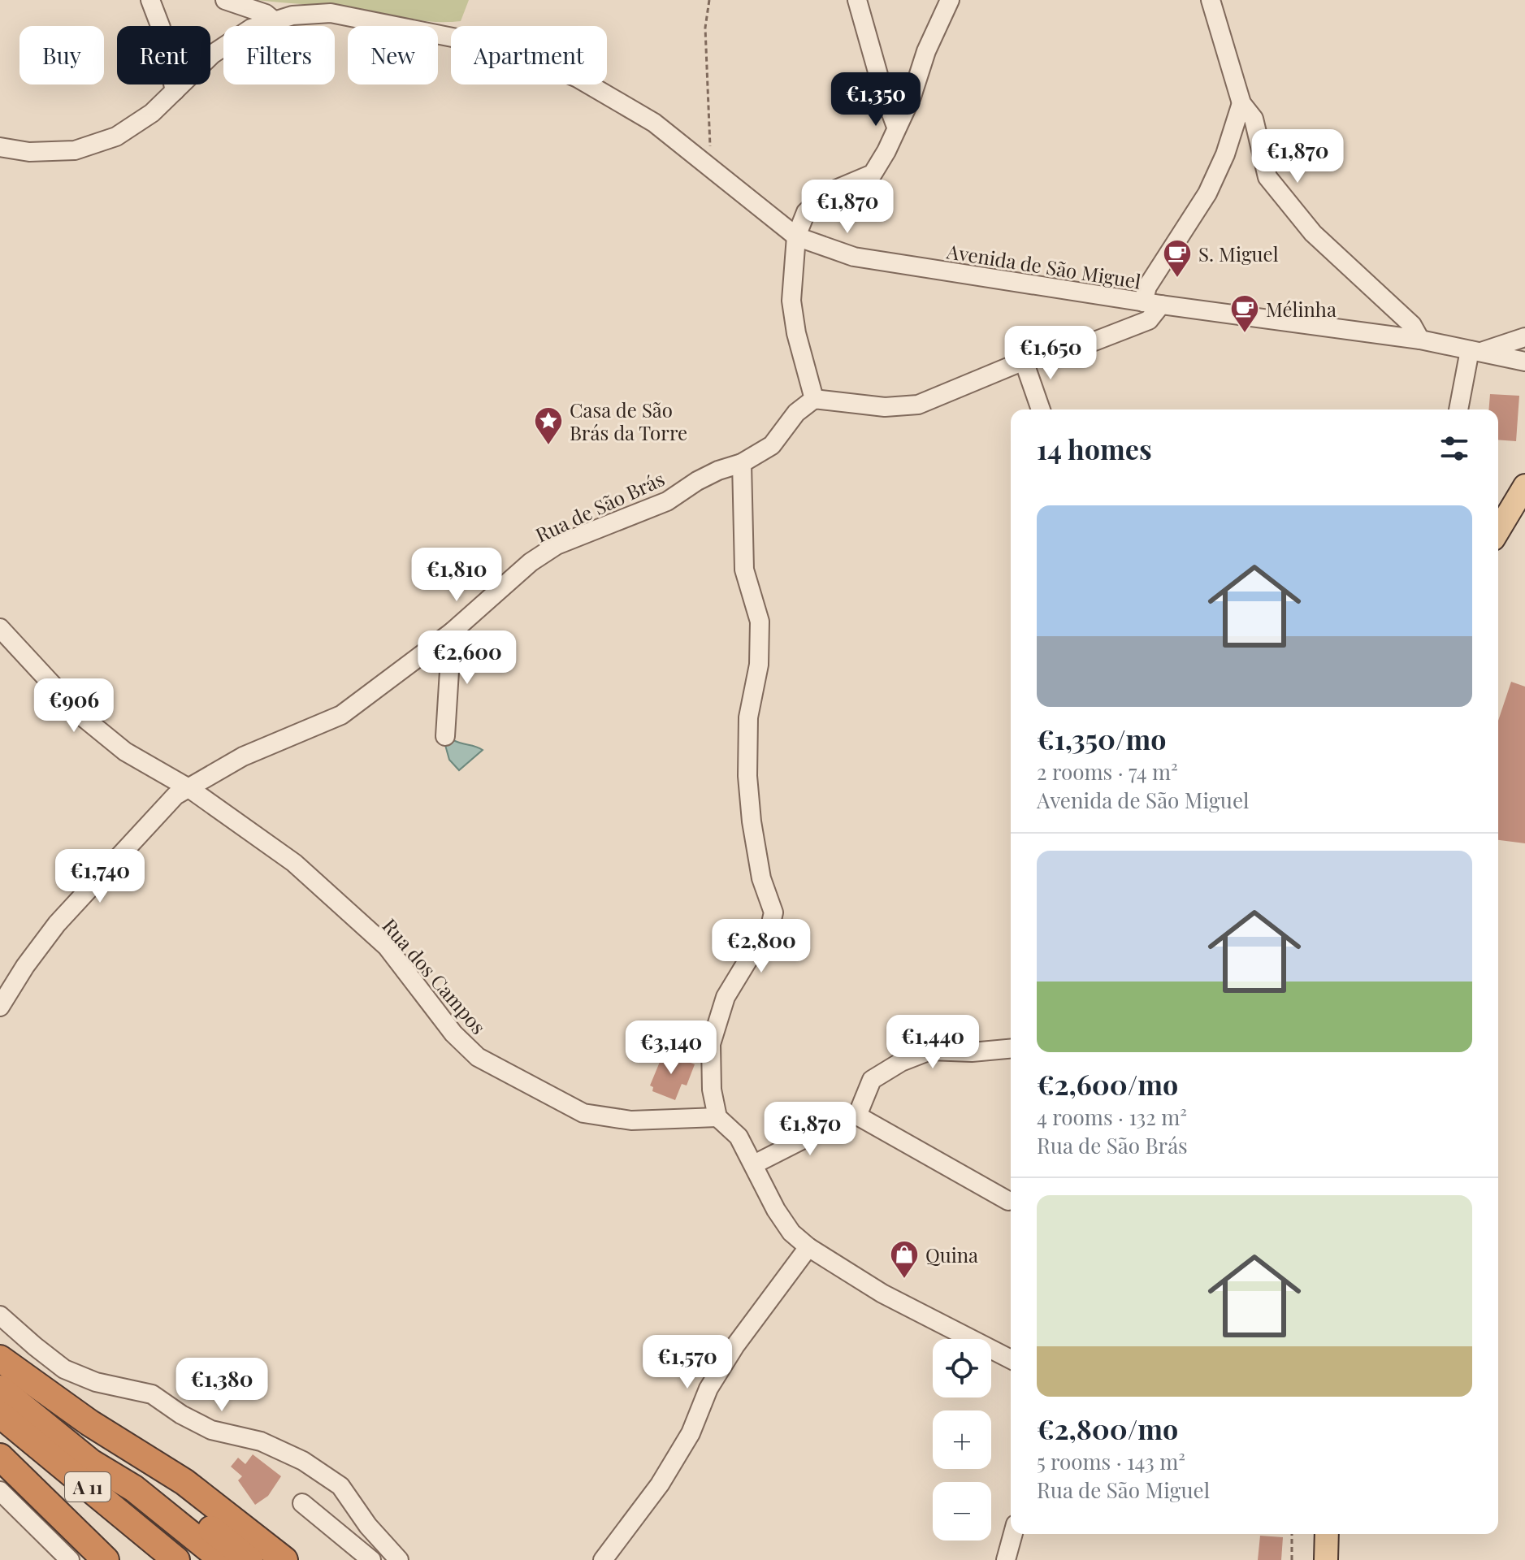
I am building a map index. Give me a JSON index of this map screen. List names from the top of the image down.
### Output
{
  "streets": {
    "highway": ["A 11"],
    "street": ["Avenida de São Miguel", "Rua de São Brás", "Rua dos Campos"]
  },
  "crossings": [
    ["Rua de São Brás", "Rua dos Campos"]
  ],
  "places": {
    "cafe": ["S. Miguel", "Mélinha"],
    "place": ["Casa de São Brás da Torre"],
    "shop": ["Quina"]
  },
  "page": {
    "chip": [
      "Buy",
      "Rent",
      "Filters",
      "New",
      "Apartment"
    ],
    "price": [
      "€1,350",
      "€1,870",
      "€1,870",
      "€1,650",
      "€1,810",
      "€2,600",
      "€906",
      "€1,740",
      "€2,800",
      "€1,440",
      "€3,140",
      "€1,870",
      "€1,570",
      "€1,380"
    ],
    "heading": "14 homes",
    "list": [
      {
        "name": "€1,350/mo",
        "note": "2 rooms · 74 m² · Avenida de São Miguel"
      },
      {
        "name": "€2,600/mo",
        "note": "4 rooms · 132 m² · Rua de São Brás"
      },
      {
        "name": "€2,800/mo",
        "note": "5 rooms · 143 m² · Rua de São Miguel"
      }
    ],
    "map_buttons": ["+", "−"]
  }
}
